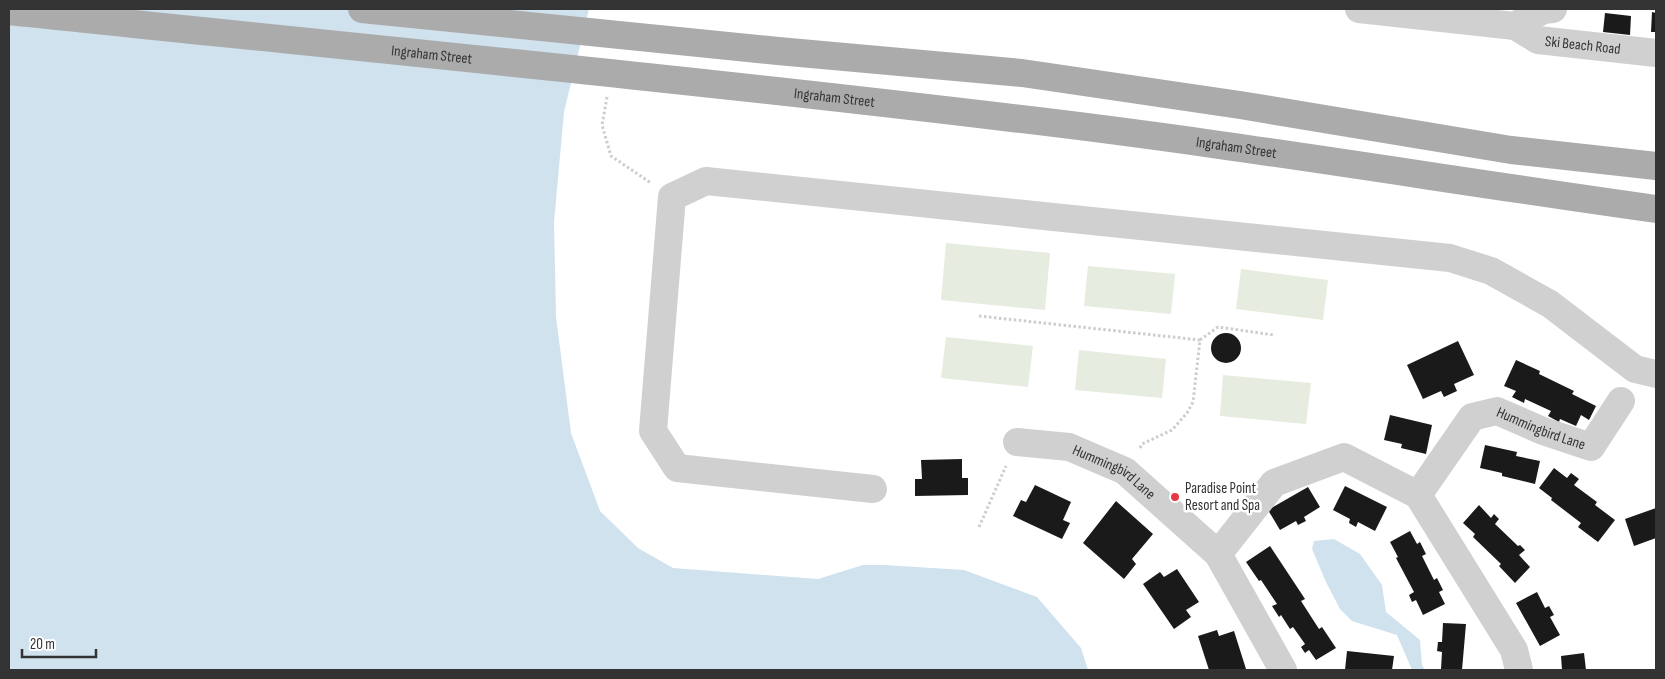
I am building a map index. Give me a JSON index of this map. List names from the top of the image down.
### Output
{
  "streets": {
    "main road": ["Ingraham Street"],
    "street": ["Ski Beach Road", "Hummingbird Lane"]
  },
  "places": ["Paradise Point Resort and Spa"],
  "scale_bar": "20 m"
}
